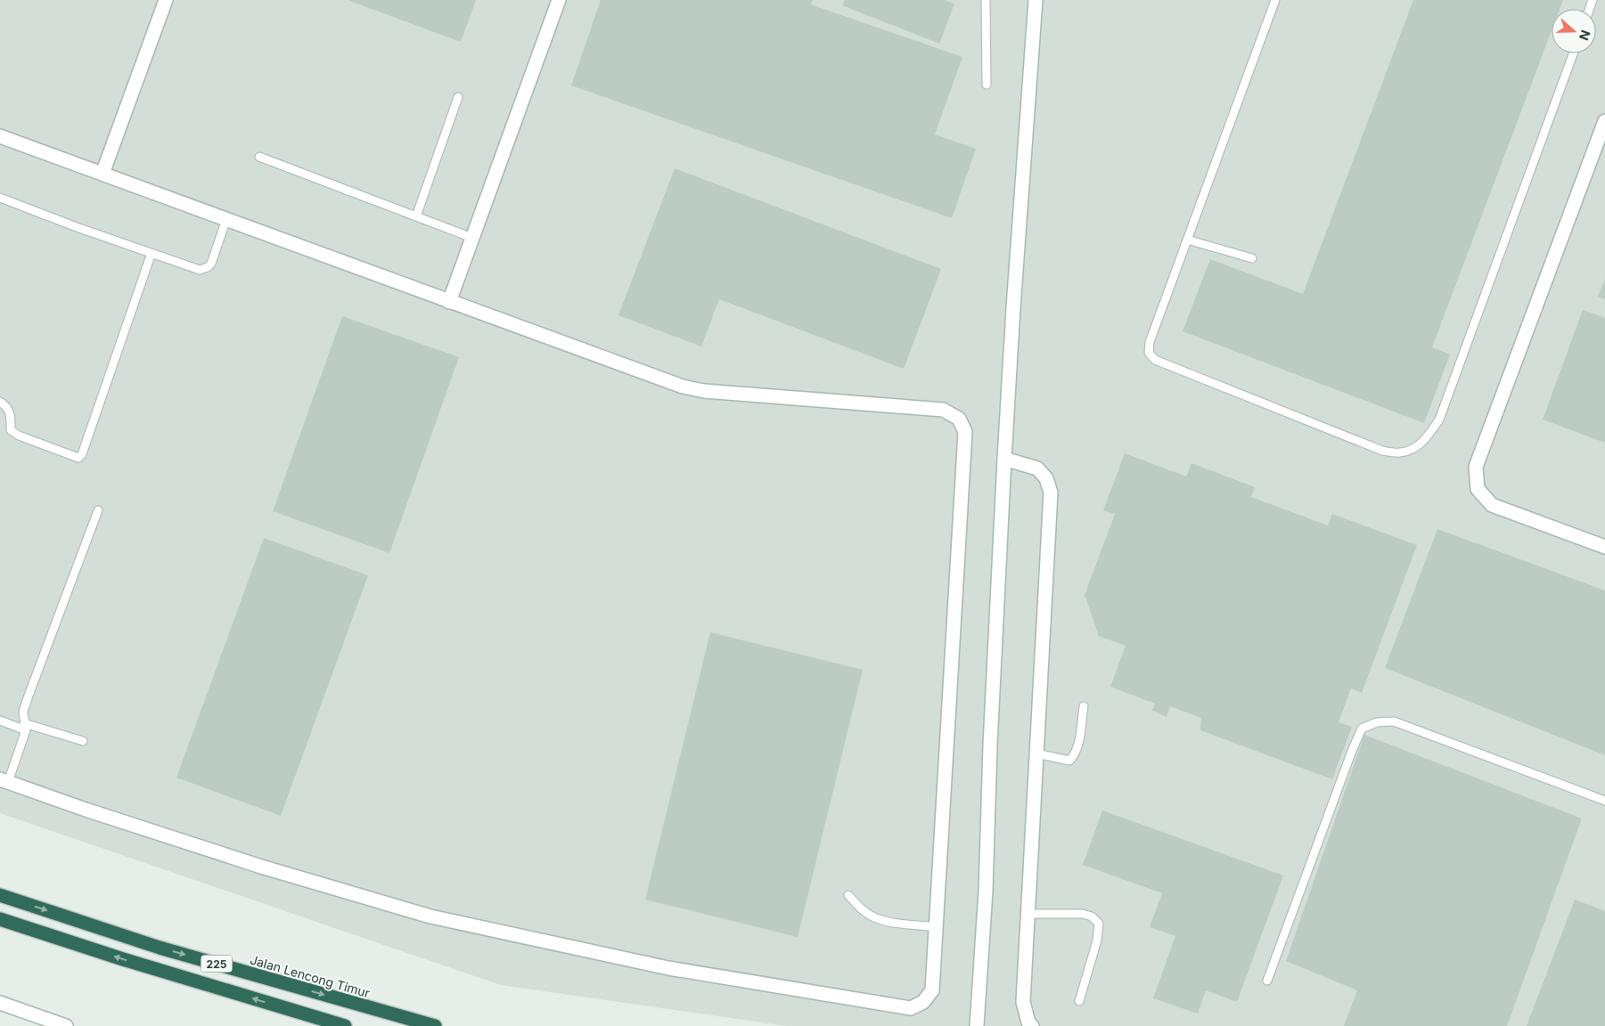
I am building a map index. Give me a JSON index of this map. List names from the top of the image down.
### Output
{
  "streets": {
    "highway": ["225", "Jalan Lencong Timur"]
  },
  "north": "right"
}
